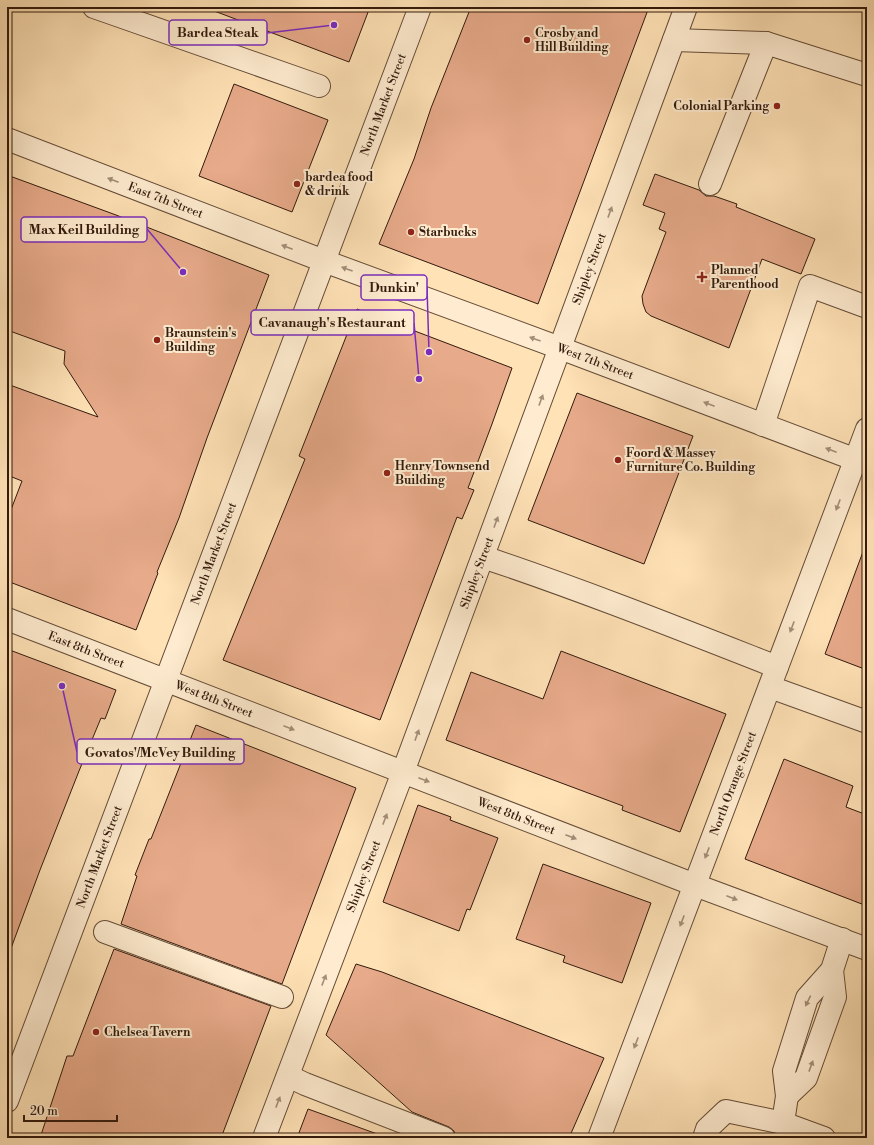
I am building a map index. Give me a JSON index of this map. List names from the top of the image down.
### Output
{
  "streets": {
    "street": [
      "North Market Street",
      "East 7th Street",
      "Shipley Street",
      "West 7th Street",
      "East 8th Street",
      "West 8th Street",
      "North Orange Street"
    ]
  },
  "crossings": [
    ["North Market Street", "East 7th Street"],
    ["North Market Street", "West 7th Street"],
    ["North Market Street", "East 8th Street"],
    ["North Market Street", "West 8th Street"],
    ["East 7th Street", "West 7th Street"],
    ["Shipley Street", "West 7th Street"],
    ["Shipley Street", "West 8th Street"],
    ["West 7th Street", "North Orange Street"],
    ["East 8th Street", "West 8th Street"],
    ["West 8th Street", "North Orange Street"]
  ],
  "one_way": [
    "Shipley Street",
    "West 7th Street",
    "West 8th Street",
    "North Orange Street"
  ],
  "places": {
    "other": [
      "Bardea Steak",
      "Crosby and Hill Building",
      "Colonial Parking",
      "bardea food & drink",
      "Starbucks",
      "Max Keil Building",
      "Braunstein's Building",
      "Dunkin'",
      "Cavanaugh's Restaurant",
      "Foord & Massey Furniture Co. Building",
      "Henry Townsend Building",
      "Govatos'/McVey Building",
      "Chelsea Tavern"
    ],
    "health": ["Planned Parenthood"]
  },
  "scale_bar": "20 m"
}
